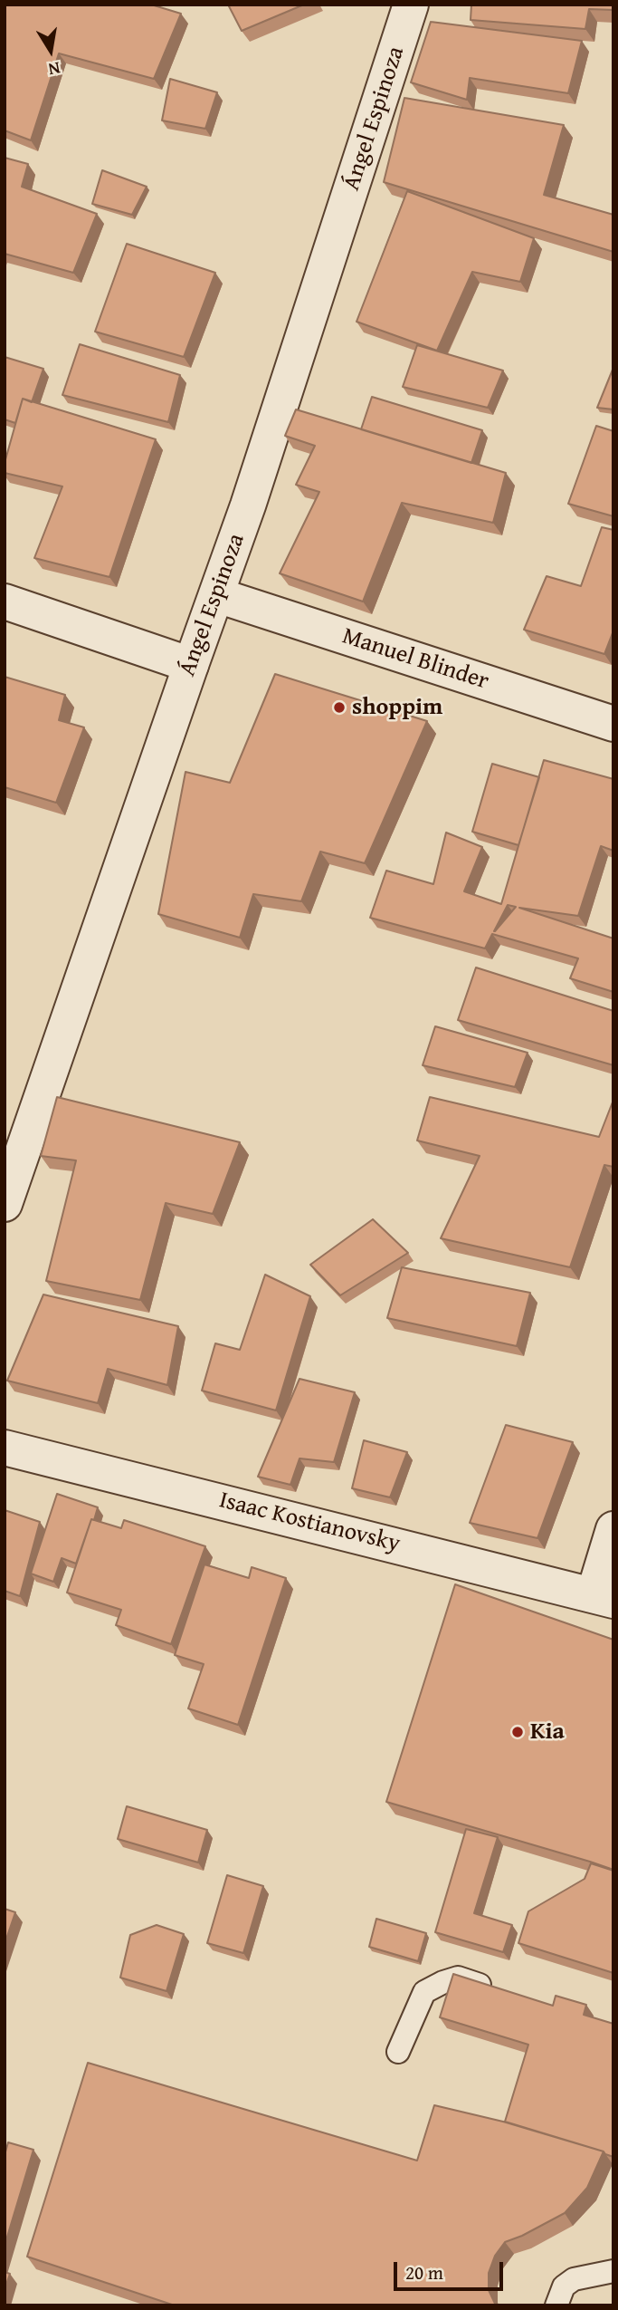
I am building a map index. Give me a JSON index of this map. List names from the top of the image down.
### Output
{
  "streets": {
    "street": ["Ángel Espinoza", "Manuel Blinder", "Isaac Kostianovsky"]
  },
  "crossings": [
    ["Ángel Espinoza", "Manuel Blinder"]
  ],
  "places": ["shoppim", "Kia"],
  "scale_bar": "20 m",
  "north": "bottom"
}
